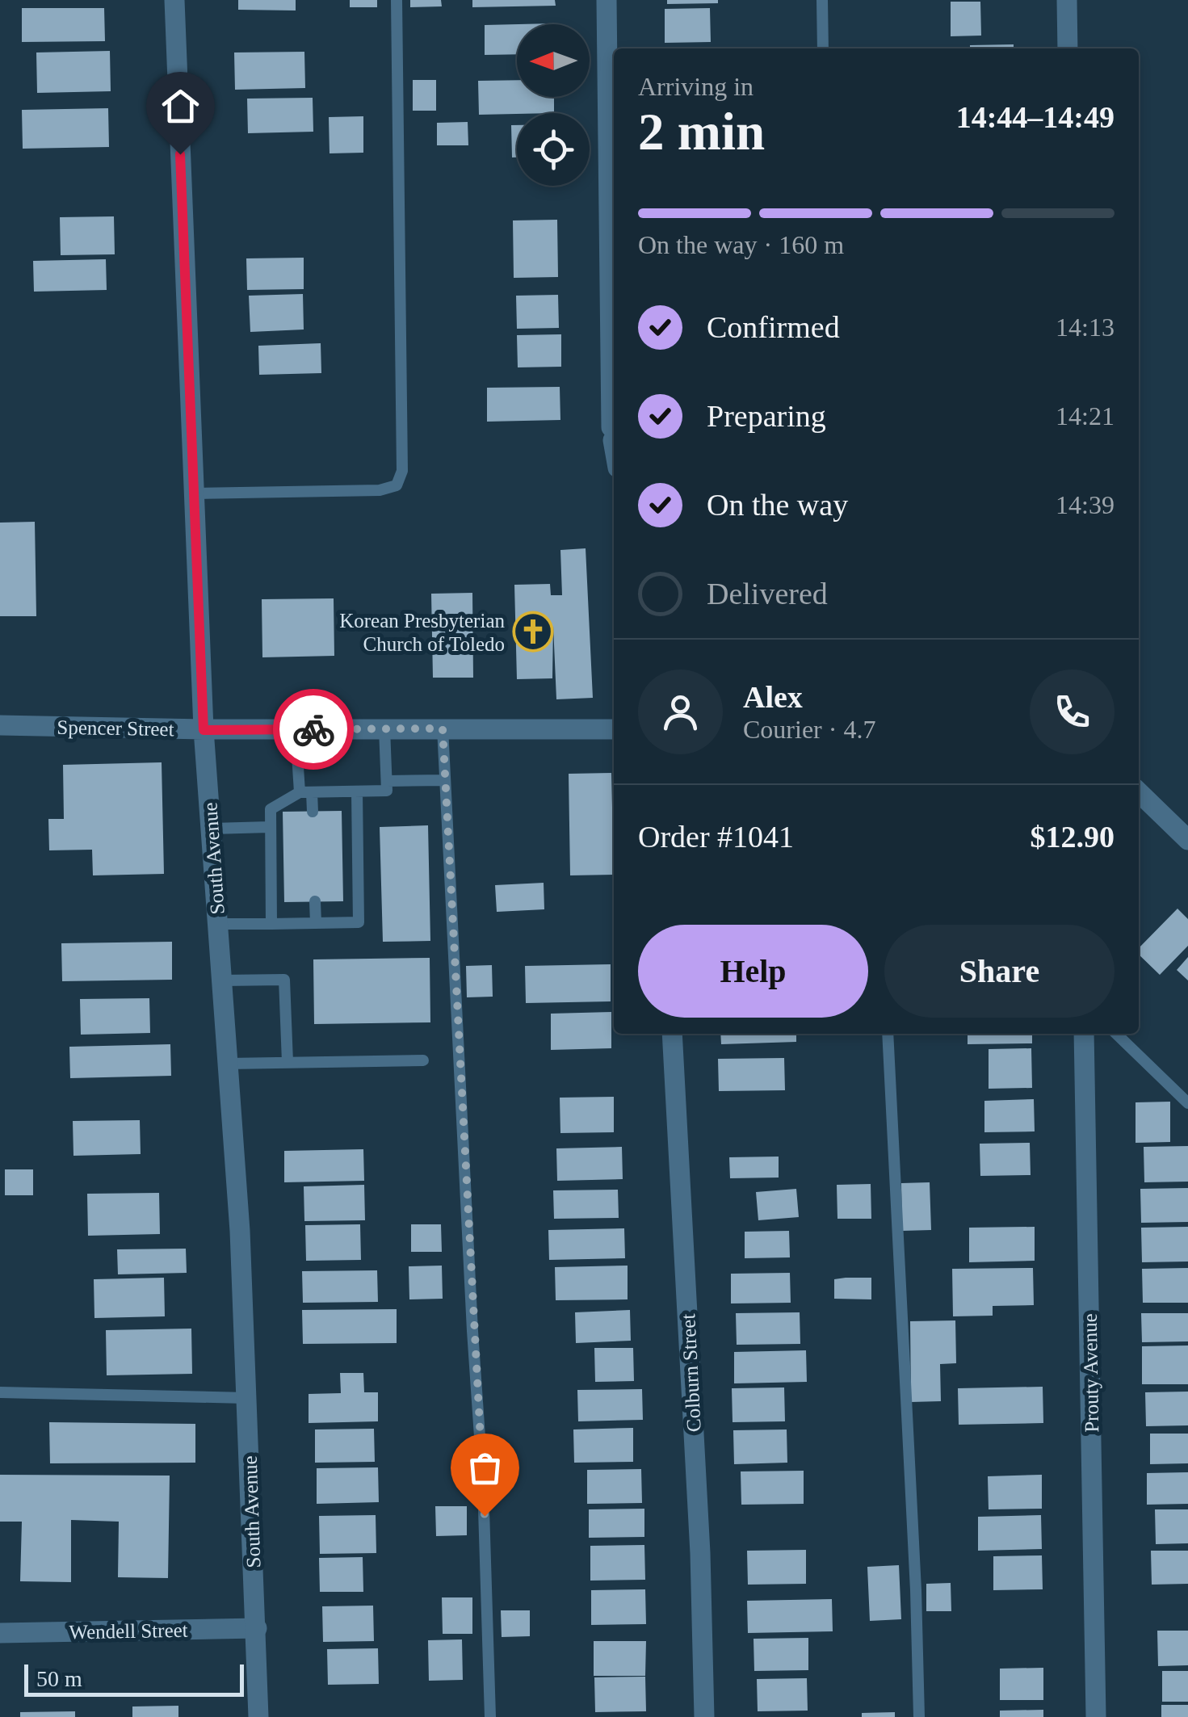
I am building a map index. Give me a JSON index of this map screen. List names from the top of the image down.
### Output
{
  "streets": {
    "street": [
      "Spencer Street",
      "South Avenue",
      "Colburn Street",
      "Prouty Avenue",
      "Wendell Street"
    ]
  },
  "crossings": [
    ["Spencer Street", "South Avenue"],
    ["South Avenue", "Wendell Street"]
  ],
  "places": {
    "church": ["Korean Presbyterian Church of Toledo"]
  },
  "scale_bar": "50 m",
  "north": "left",
  "page": {
    "heading": ["2 min", "Arriving in", "14:44–14:49"],
    "panel": [
      "Alex",
      "Courier · 4.7",
      "Order #1041",
      "$12.90"
    ],
    "bar": "On the way · 160 m",
    "list": [
      ["Confirmed", "14:13"],
      ["Preparing", "14:21"],
      ["On the way", "14:39"],
      "Delivered"
    ],
    "buttons": ["Help", "Share"],
    "scale": "50 m"
  }
}
